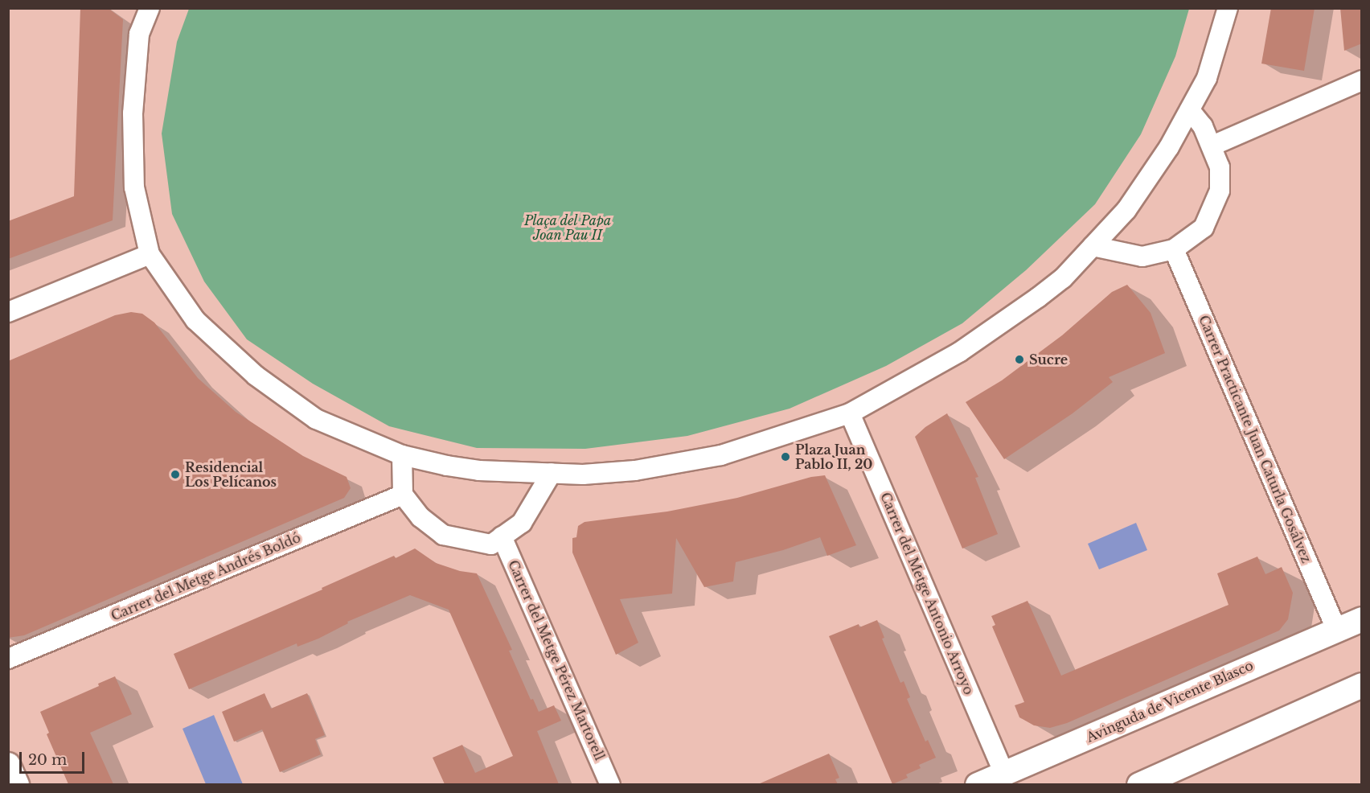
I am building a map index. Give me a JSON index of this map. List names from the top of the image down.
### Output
{
  "streets": {
    "street": [
      "Carrer Practicante Juan Caturla Gosálvez",
      "Carrer del Metge Andrés Boldó",
      "Carrer del Metge Antonio Arroyo",
      "Carrer del Metge Pérez Martorell",
      "Avinguda de Vicente Blasco"
    ]
  },
  "crossings": [
    ["Carrer Practicante Juan Caturla Gosálvez", "Avinguda de Vicente Blasco"],
    ["Carrer del Metge Antonio Arroyo", "Avinguda de Vicente Blasco"]
  ],
  "parks": ["Plaça del Papa Joan Pau II"],
  "places": ["Sucre", "Plaza Juan Pablo II, 20", "Residencial Los Pelícanos"],
  "scale_bar": "20 m"
}
